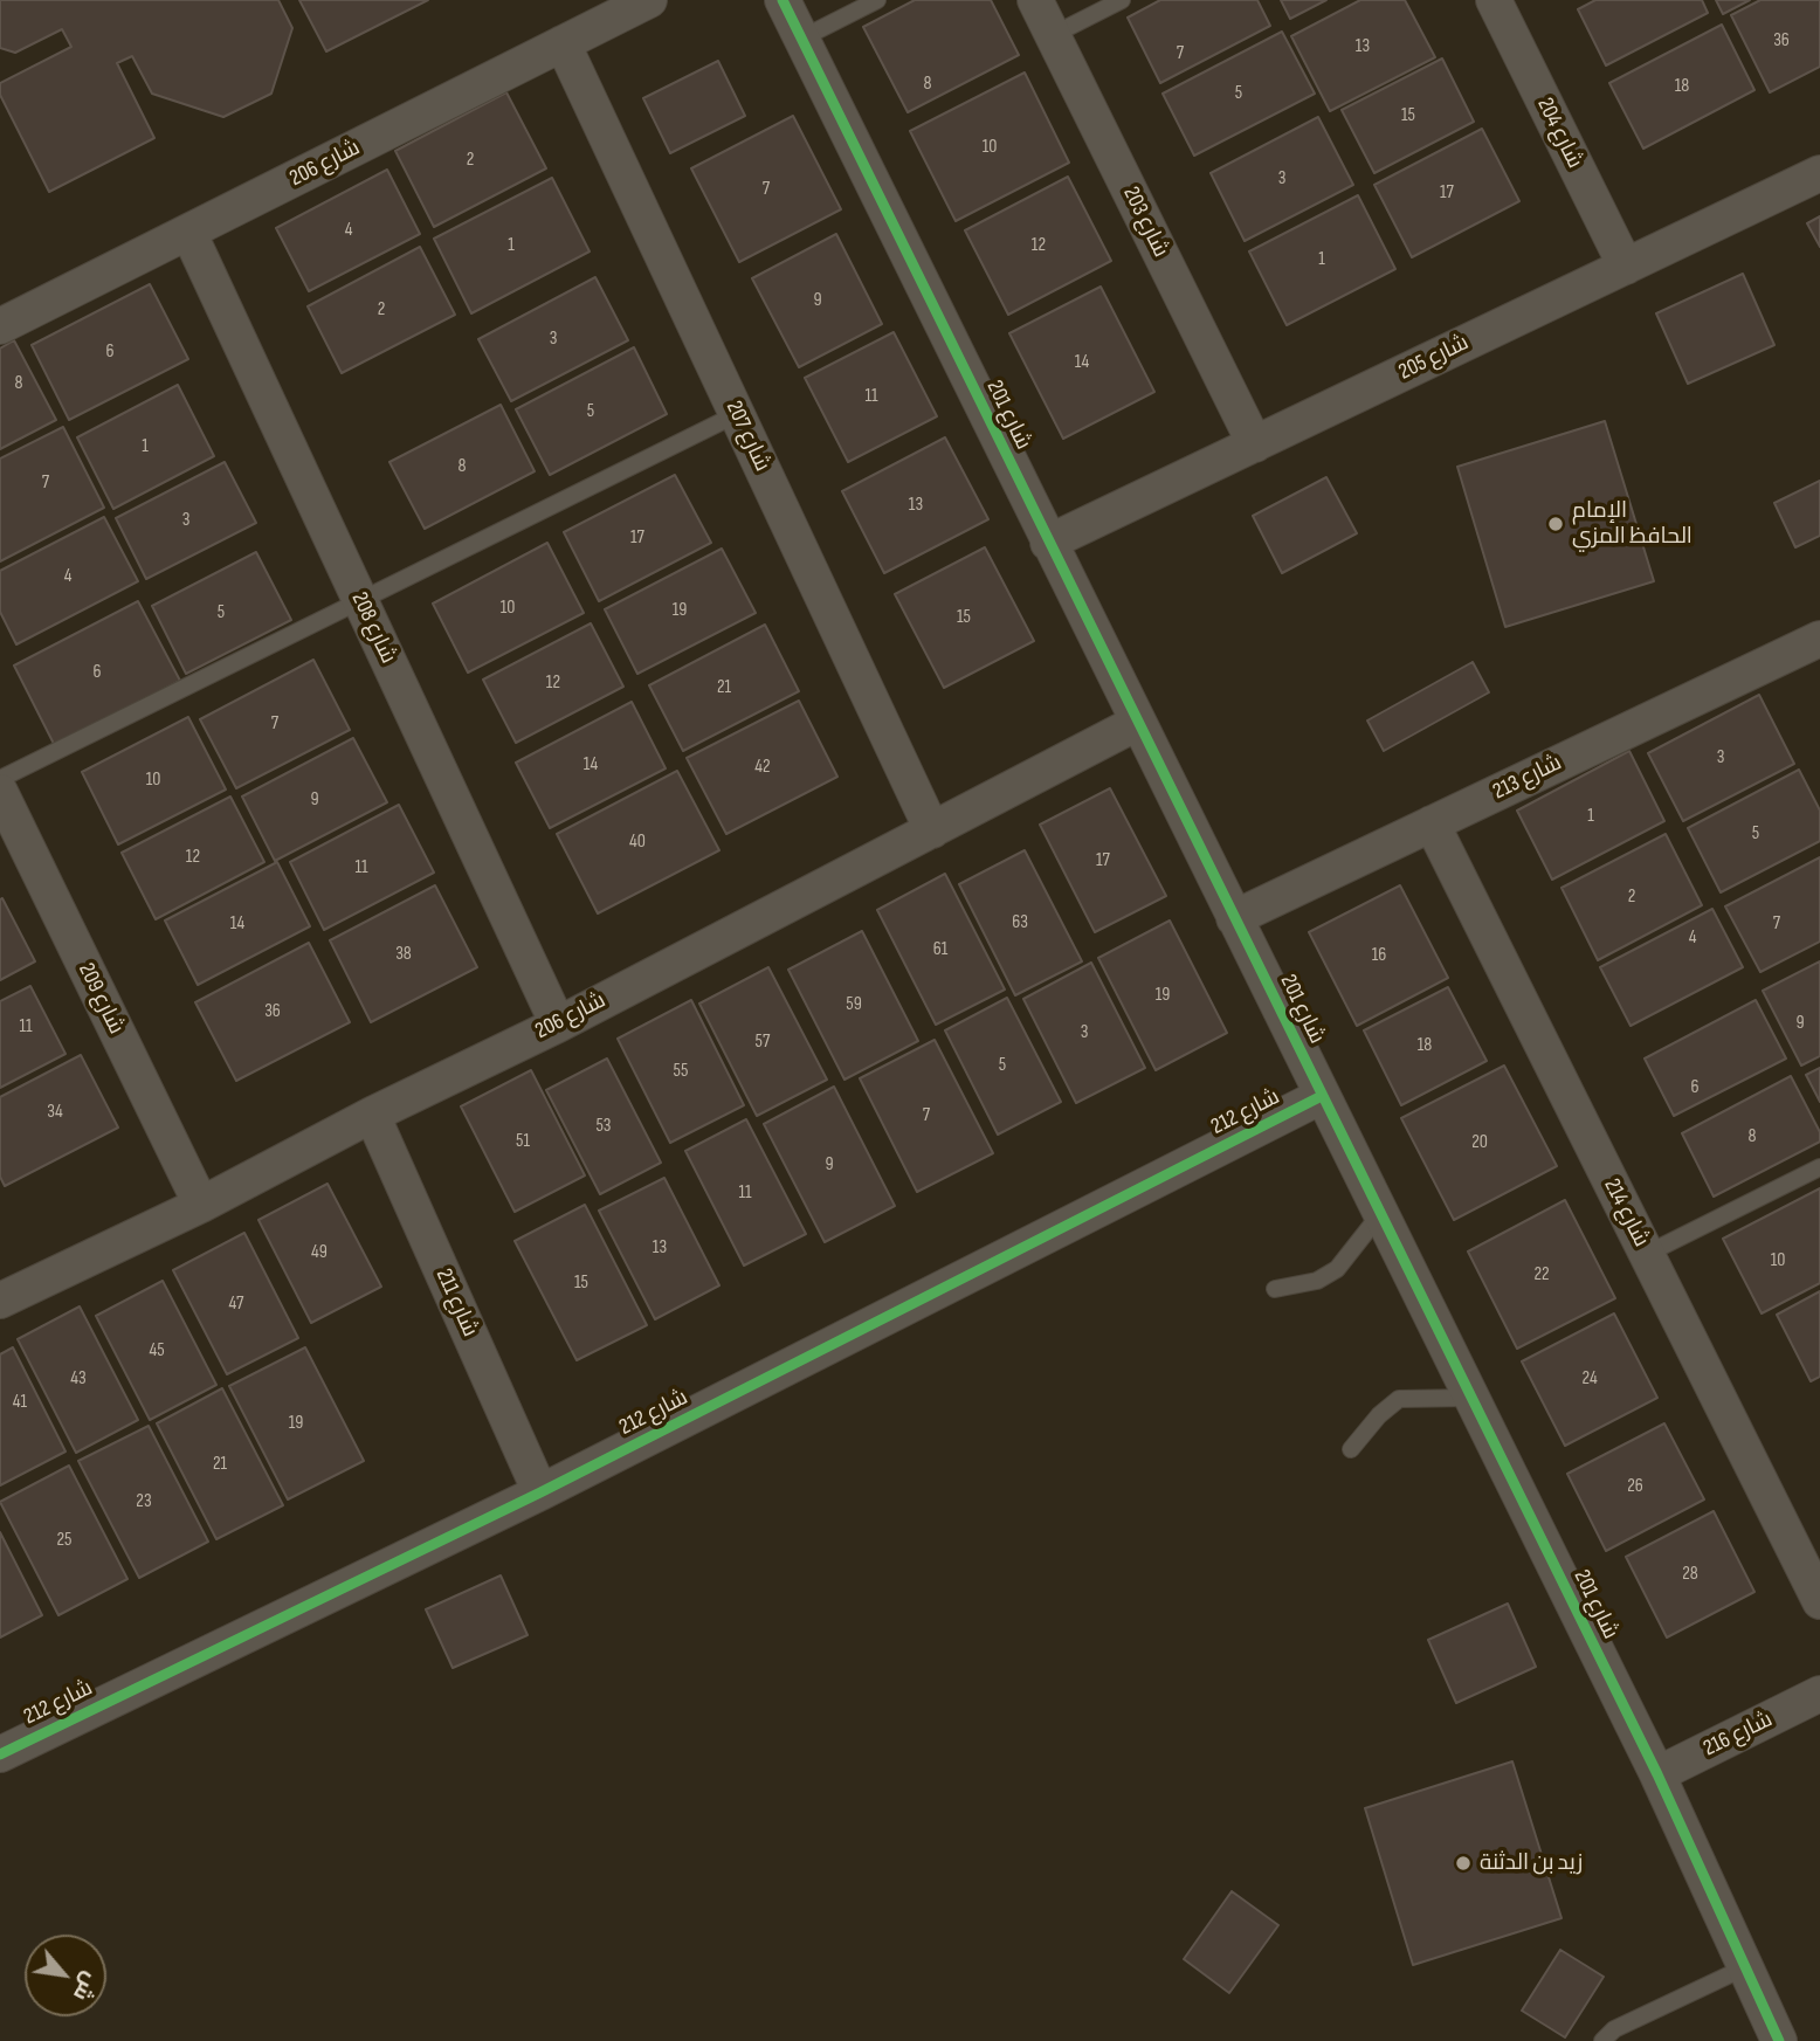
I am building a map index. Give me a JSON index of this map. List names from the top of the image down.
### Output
{
  "streets": {
    "street": [
      "شارع 204",
      "شارع 206",
      "شارع 203",
      "شارع 205",
      "شارع 201",
      "شارع 207",
      "شارع 208",
      "شارع 213",
      "شارع 209",
      "شارع 212",
      "شارع 214",
      "شارع 211",
      "شارع 216"
    ]
  },
  "crossings": [
    ["شارع 204", "شارع 205"],
    ["شارع 206", "شارع 201"],
    ["شارع 206", "شارع 207"],
    ["شارع 206", "شارع 208"],
    ["شارع 206", "شارع 209"],
    ["شارع 206", "شارع 211"],
    ["شارع 203", "شارع 205"],
    ["شارع 205", "شارع 201"],
    ["شارع 201", "شارع 213"],
    ["شارع 201", "شارع 212"],
    ["شارع 201", "شارع 216"],
    ["شارع 213", "شارع 214"],
    ["شارع 212", "شارع 211"]
  ],
  "places": ["الإمام الحافظ المزي", "زيد بن الدثنة"],
  "house_numbers": [
    "36",
    "13",
    "7",
    "8",
    "18",
    "5",
    "15",
    "10",
    "2",
    "3",
    "7",
    "17",
    "4",
    "1",
    "12",
    "1",
    "9",
    "2",
    "3",
    "6",
    "14",
    "8",
    "11",
    "5",
    "1",
    "8",
    "7",
    "13",
    "3",
    "17",
    "4",
    "10",
    "19",
    "5",
    "15",
    "6",
    "12",
    "21",
    "7",
    "3",
    "14",
    "42",
    "10",
    "9",
    "1",
    "5",
    "40",
    "12",
    "17",
    "11",
    "2",
    "63",
    "14",
    "7",
    "4",
    "61",
    "38",
    "16",
    "19",
    "59",
    "36",
    "9",
    "11",
    "3",
    "57",
    "18",
    "5",
    "55",
    "6",
    "34",
    "7",
    "53",
    "8",
    "51",
    "20",
    "9",
    "11",
    "13",
    "49",
    "10",
    "22",
    "15",
    "47",
    "45",
    "43",
    "24",
    "41",
    "19",
    "21",
    "26",
    "23",
    "25",
    "28"
  ],
  "north": "bottom right"
}
